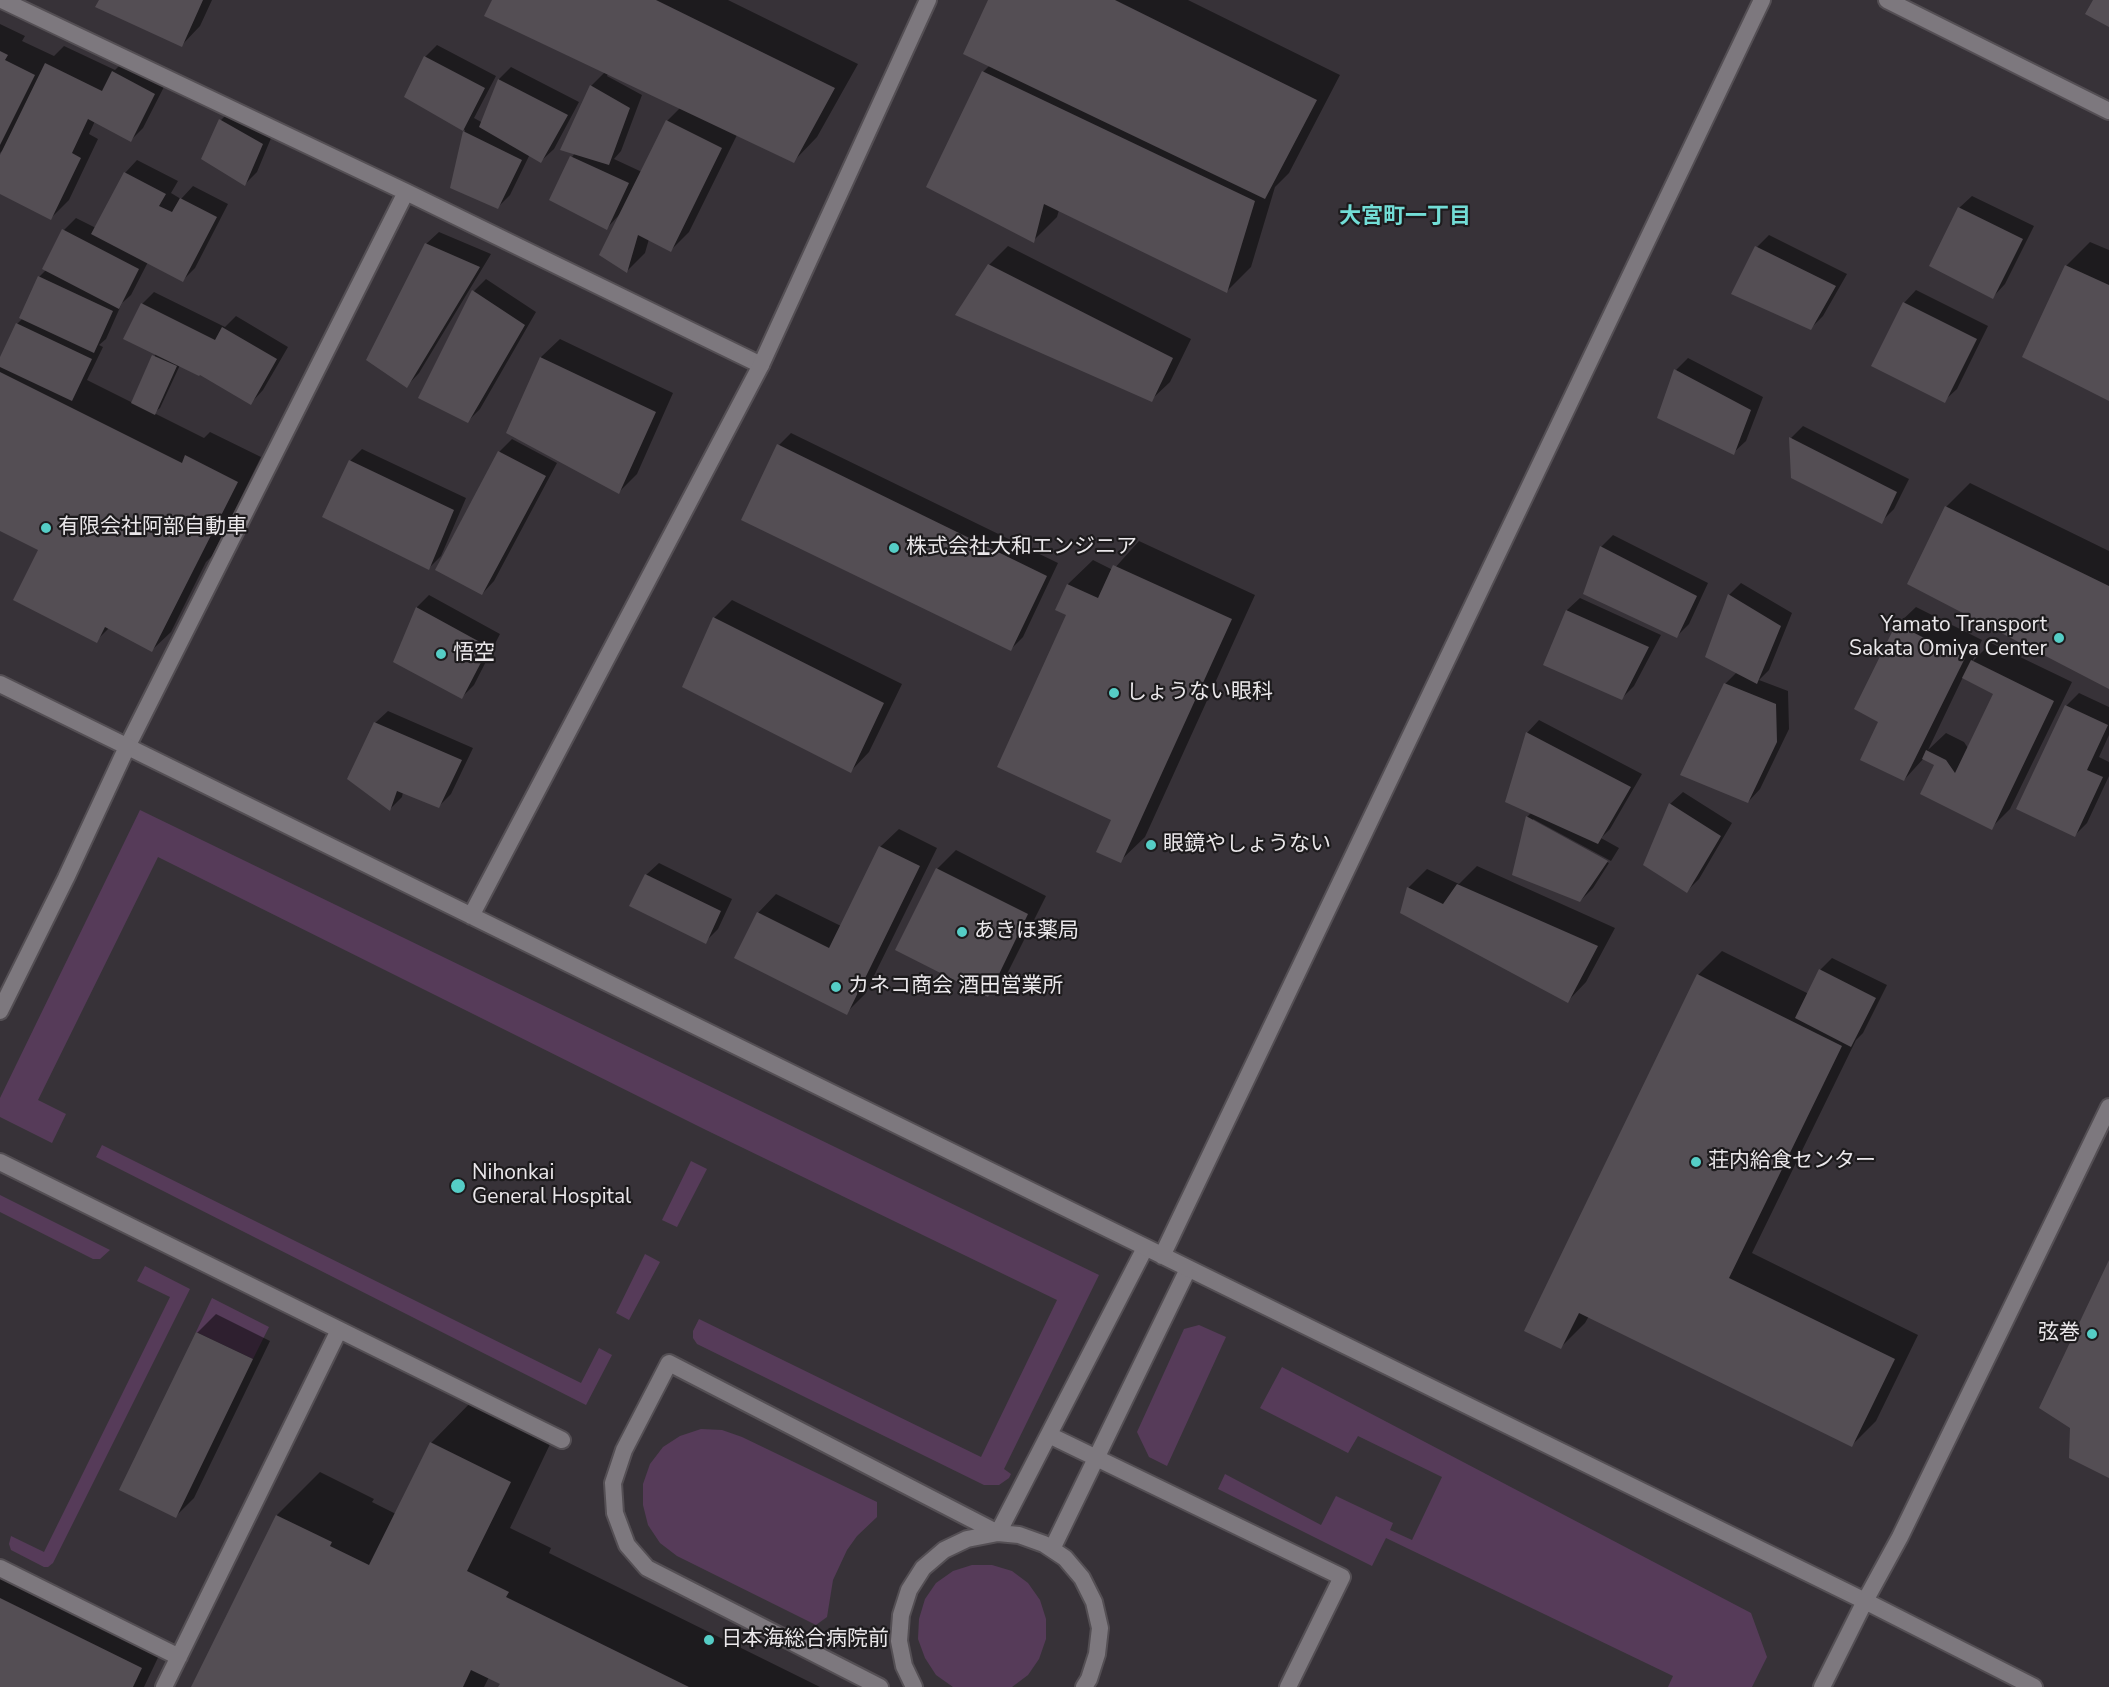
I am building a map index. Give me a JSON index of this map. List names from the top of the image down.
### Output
{
  "districts": ["大宮町一丁目"],
  "places": [
    "有限会社阿部自動車",
    "株式会社大和エンジニア",
    "Yamato Transport Sakata Omiya Center",
    "悟空",
    "しょうない眼科",
    "眼鏡やしょうない",
    "あきほ薬局",
    "カネコ商会 酒田営業所",
    "荘内給食センター",
    "Nihonkai General Hospital",
    "弦巻",
    "日本海総合病院前"
  ]
}
